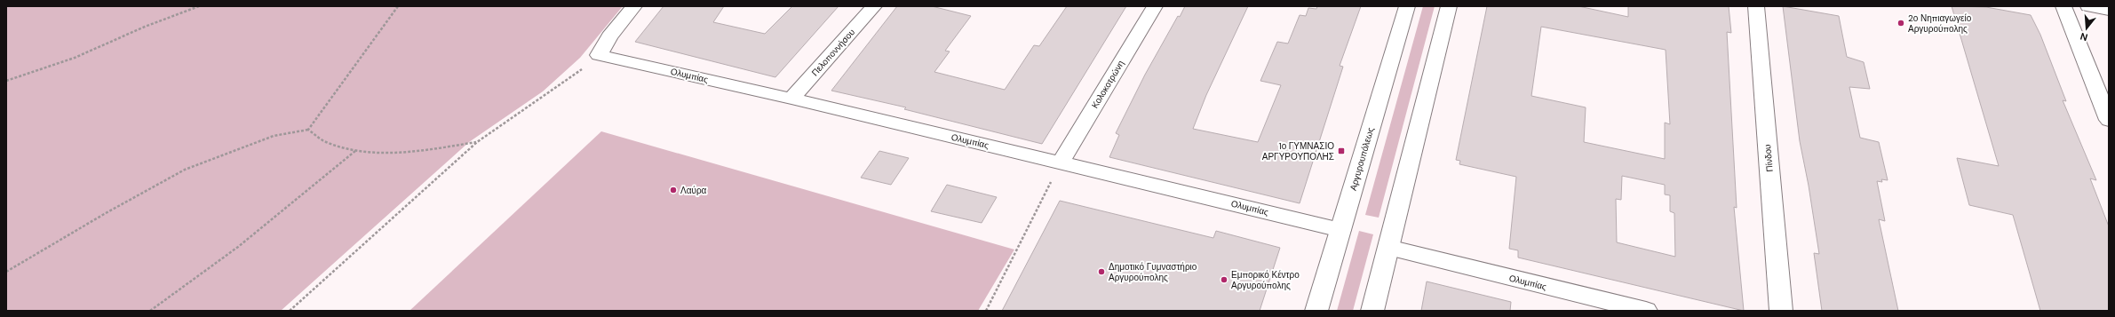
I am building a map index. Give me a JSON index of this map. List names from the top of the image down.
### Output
{
  "streets": {
    "street": [
      "Πελοποννήσου",
      "Ολυμπίας",
      "Κολοκοτρώνη",
      "Πίνδου",
      "Αργυρουπόλεως"
    ]
  },
  "crossings": [
    ["Πελοποννήσου", "Ολυμπίας"],
    ["Ολυμπίας", "Κολοκοτρώνη"],
    ["Ολυμπίας", "Αργυρουπόλεως"]
  ],
  "places": {
    "other": [
      "2ο Νηπιαγωγείο Αργυρούπολης",
      "Λαύρα",
      "Δημοτικό Γυμναστήριο Αργυρούπολης",
      "Εμπορικό Κέντρο Αργυρούπολης"
    ],
    "transit": ["1ο ΓΥΜΝΑΣΙΟ ΑΡΓΥΡΟΥΠΟΛΗΣ"]
  },
  "north": "bottom"
}
